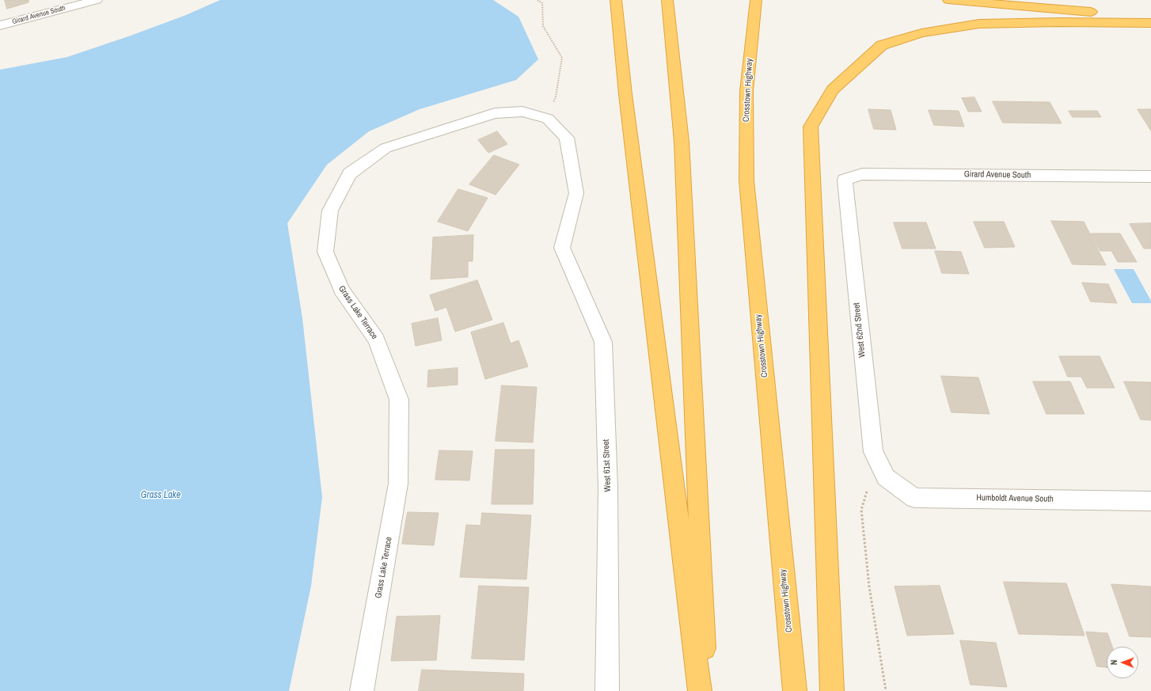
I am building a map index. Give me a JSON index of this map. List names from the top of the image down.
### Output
{
  "streets": {
    "highway": ["Crosstown Highway"],
    "street": [
      "Girard Avenue South",
      "Grass Lake Terrace",
      "West 62nd Street",
      "West 61st Street",
      "Humboldt Avenue South"
    ]
  },
  "crossings": [
    ["Girard Avenue South", "West 62nd Street"],
    ["Grass Lake Terrace", "West 61st Street"],
    ["West 62nd Street", "Humboldt Avenue South"]
  ],
  "water": ["Grass Lake"],
  "north": "left"
}
